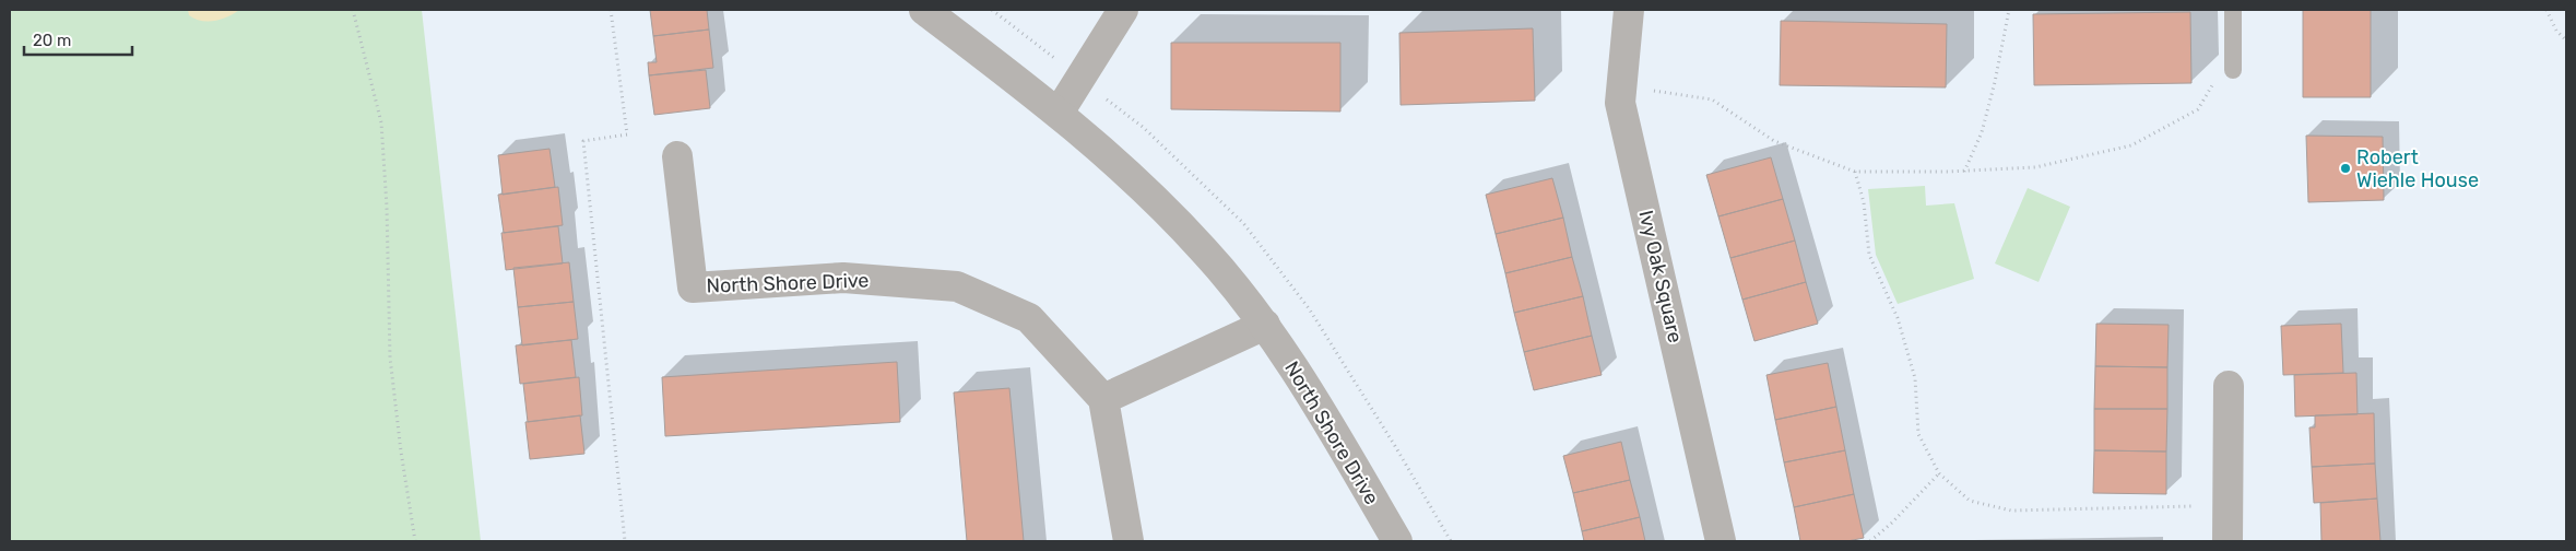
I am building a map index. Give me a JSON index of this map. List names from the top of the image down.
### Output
{
  "streets": {
    "street": ["Ivy Oak Square", "North Shore Drive"]
  },
  "places": ["Robert Wiehle House"],
  "scale_bar": "20 m"
}
